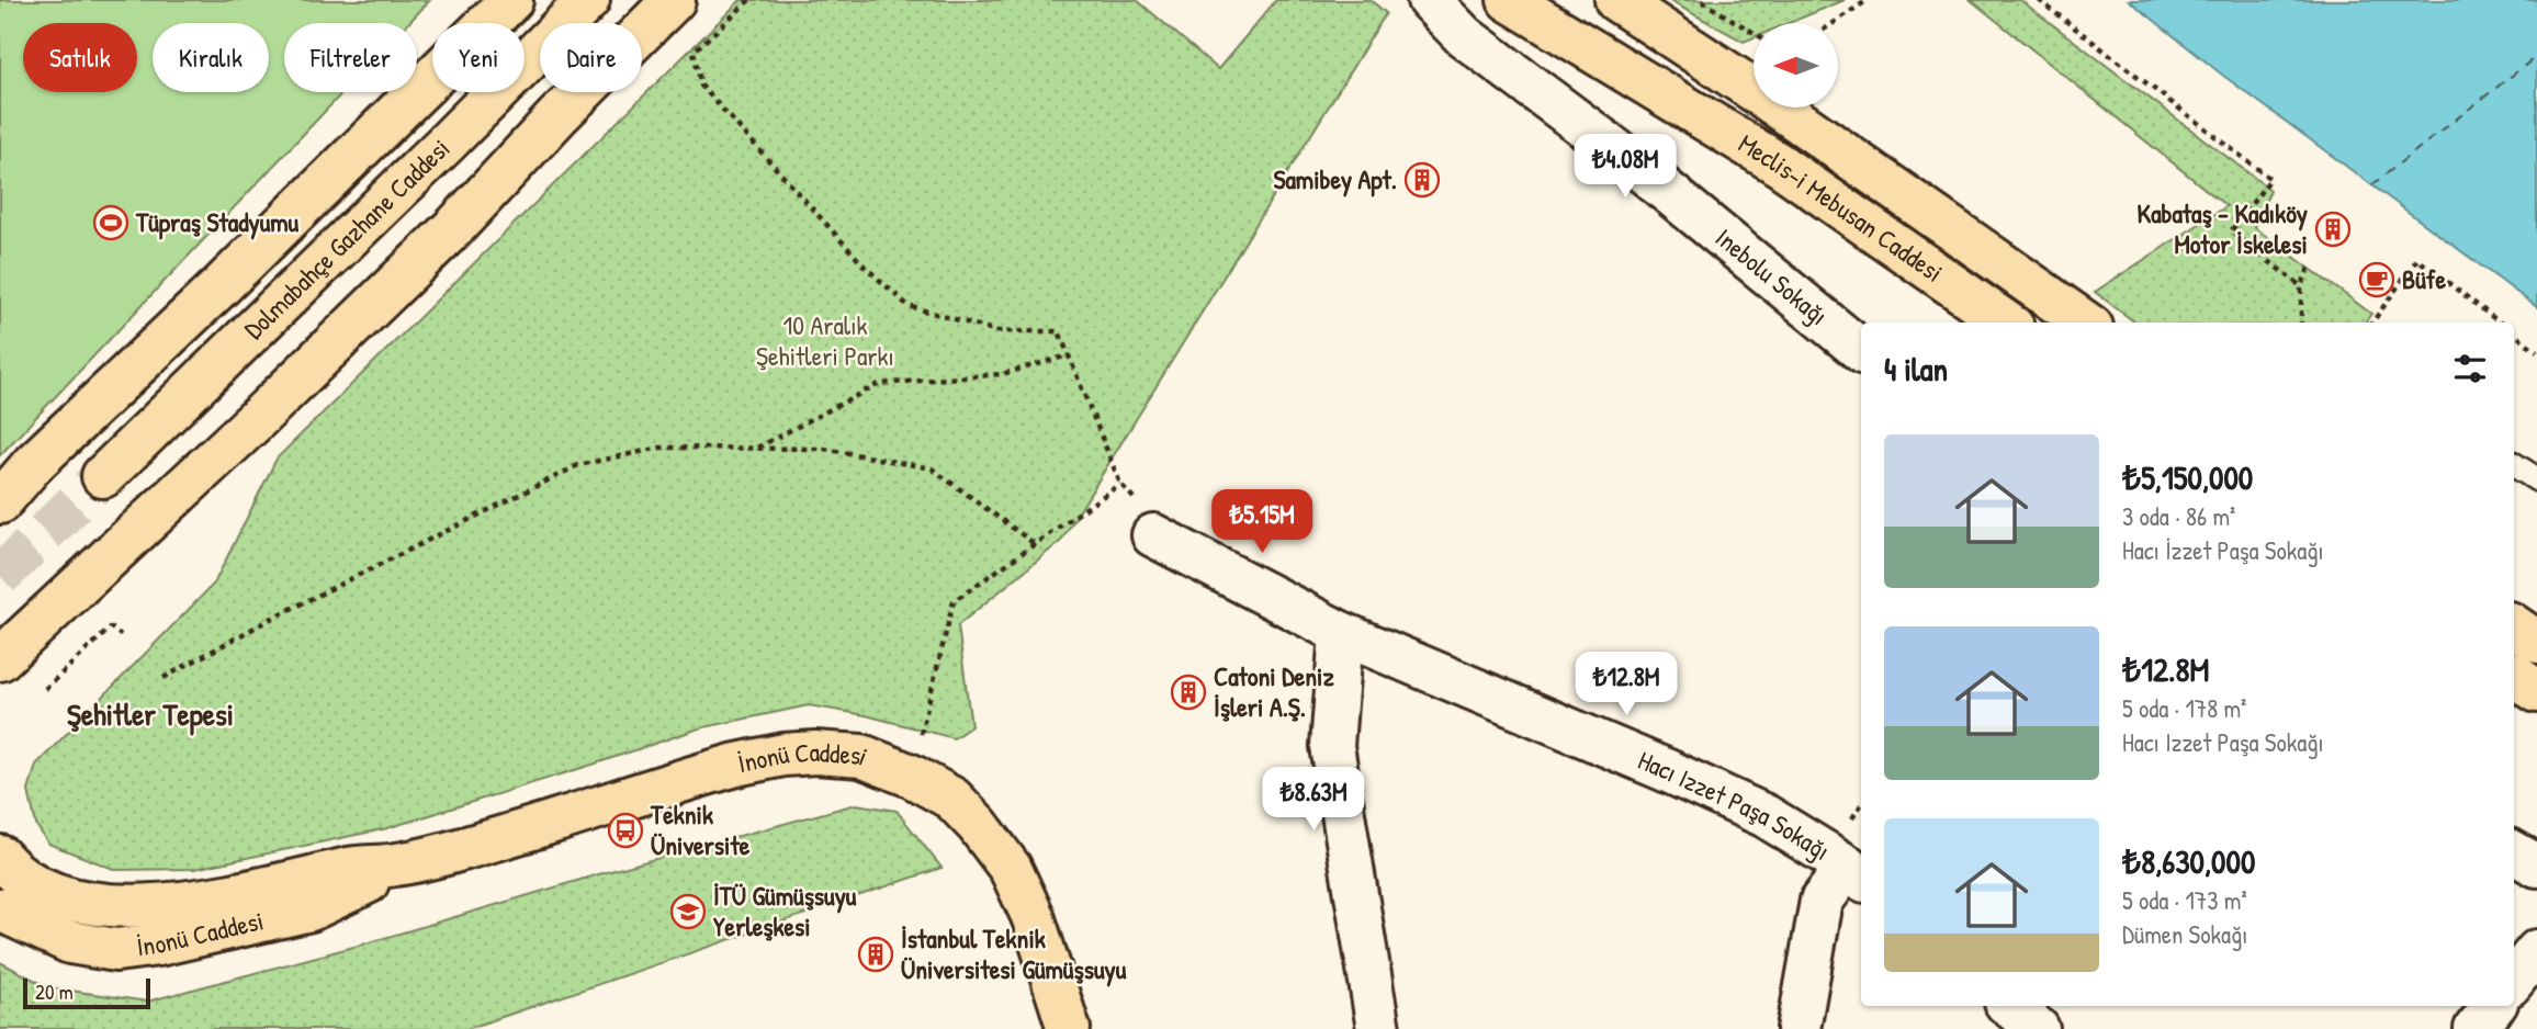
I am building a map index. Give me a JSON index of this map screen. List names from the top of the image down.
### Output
{
  "streets": {
    "main road": ["Meclis-i Mebusan Caddesi", "Dolmabahçe Gazhane Caddesi", "İnonü Caddesi"],
    "street": ["Inebolu Sokağı", "Hacı Izzet Paşa Sokağı"]
  },
  "districts": ["Şehitler Tepesi"],
  "parks": ["10 Aralık Şehitleri Parkı"],
  "places": {
    "building": [
      "Samibey Apt.",
      "Kabataş - Kadıköy Motor İskelesi",
      "Catoni Deniz İşleri A.Ş.",
      "İstanbul Teknik Üniversitesi Gümüşsuyu"
    ],
    "sports": ["Tüpraş Stadyumu"],
    "cafe": ["Büfe"],
    "bus stop": ["Teknik Üniversite"],
    "school or university": ["İTÜ Gümüşsuyu Yerleşkesi"]
  },
  "scale_bar": "20 m",
  "north": "left",
  "page": {
    "chip": [
      "Satılık",
      "Kiralık",
      "Filtreler",
      "Yeni",
      "Daire"
    ],
    "price": [
      "₺4.08M",
      "₺5.15M",
      "₺12.8M",
      "₺8.63M"
    ],
    "heading": "4 ilan",
    "list": [
      {
        "name": "₺5,150,000",
        "note": "3 oda · 86 m² · Hacı İzzet Paşa Sokağı"
      },
      {
        "name": "₺12.8M",
        "note": "5 oda · 178 m² · Hacı Izzet Paşa Sokağı"
      },
      {
        "name": "₺8,630,000",
        "note": "5 oda · 173 m² · Dümen Sokağı"
      }
    ],
    "scale": "20 m"
  }
}
